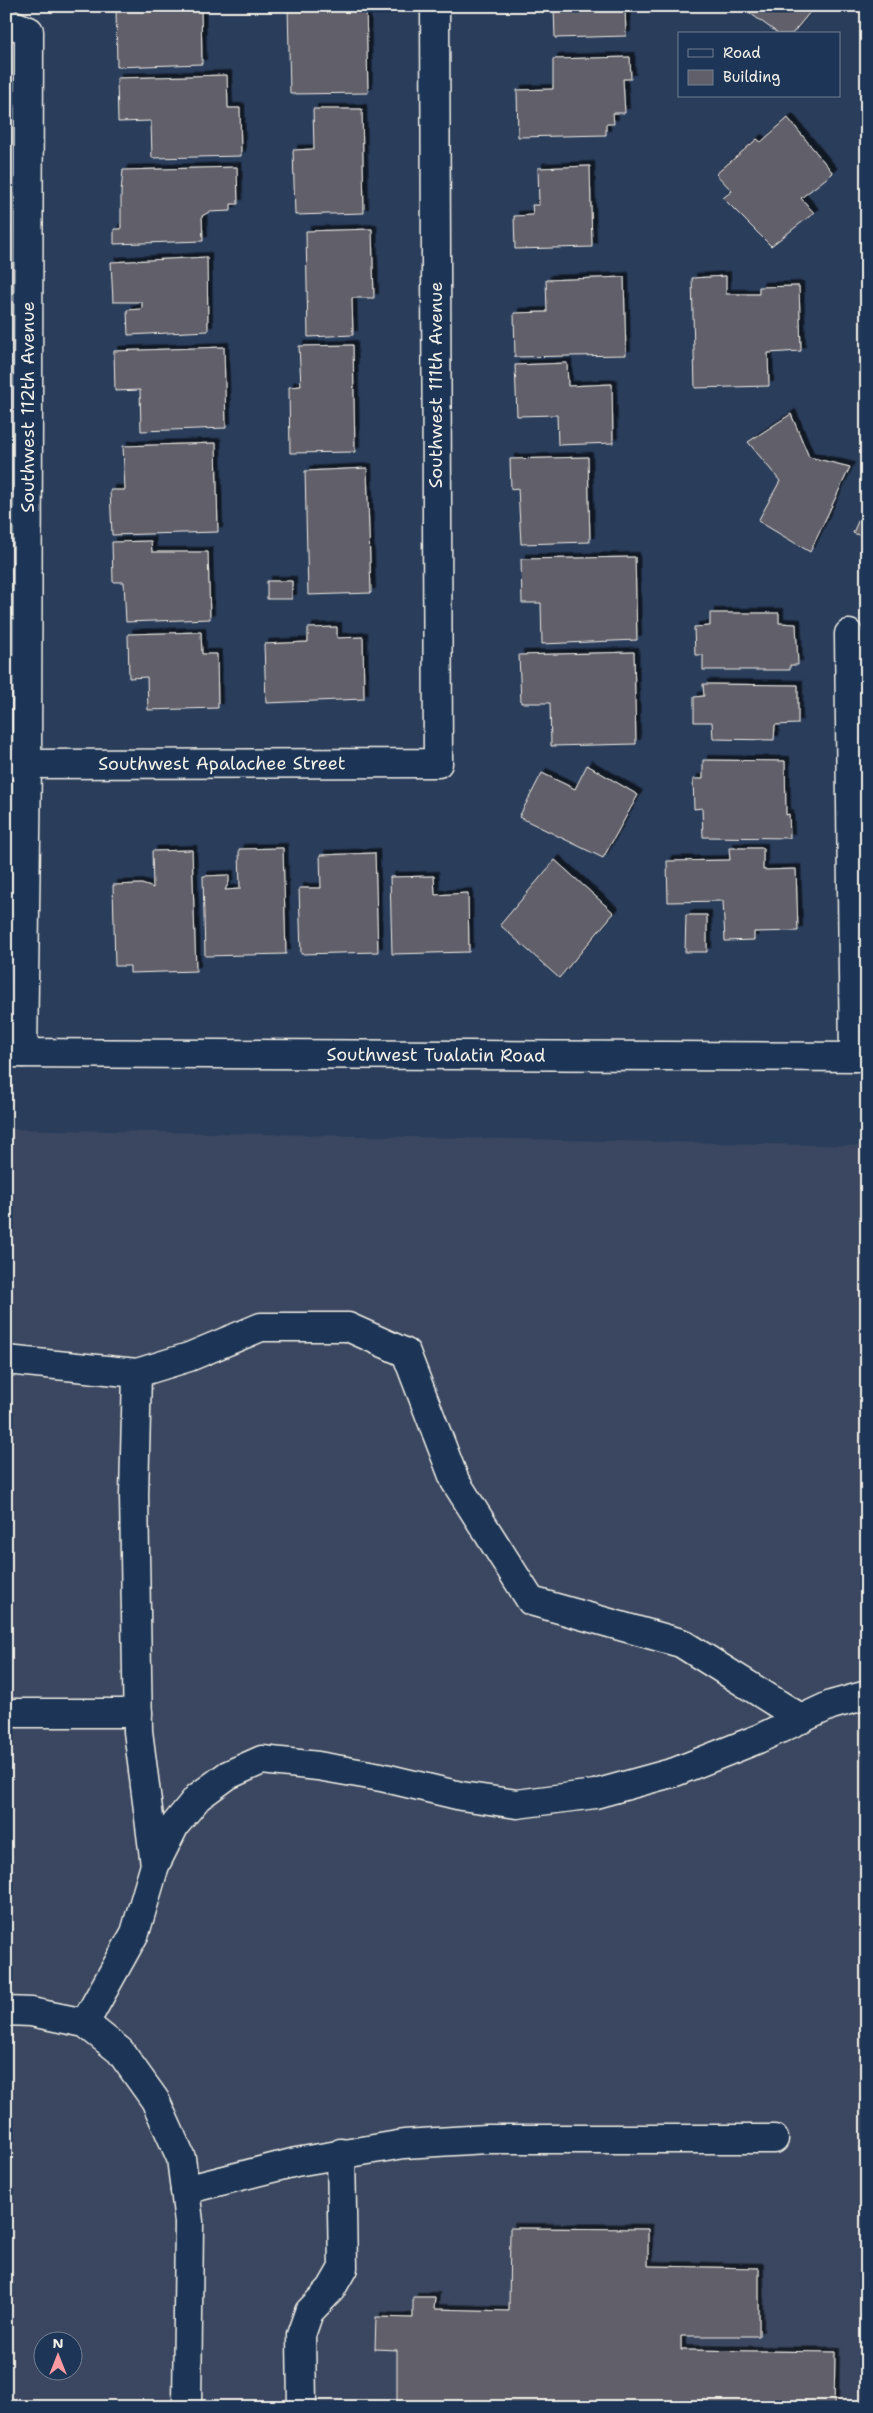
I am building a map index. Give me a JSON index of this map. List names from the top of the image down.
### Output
{
  "streets": {
    "street": [
      "Southwest 111th Avenue",
      "Southwest 112th Avenue",
      "Southwest Apalachee Street",
      "Southwest Tualatin Road"
    ]
  },
  "crossings": [
    ["Southwest 111th Avenue", "Southwest Apalachee Street"],
    ["Southwest 112th Avenue", "Southwest Apalachee Street"],
    ["Southwest 112th Avenue", "Southwest Tualatin Road"]
  ],
  "legend": ["Road", "Building"],
  "north": "top"
}
